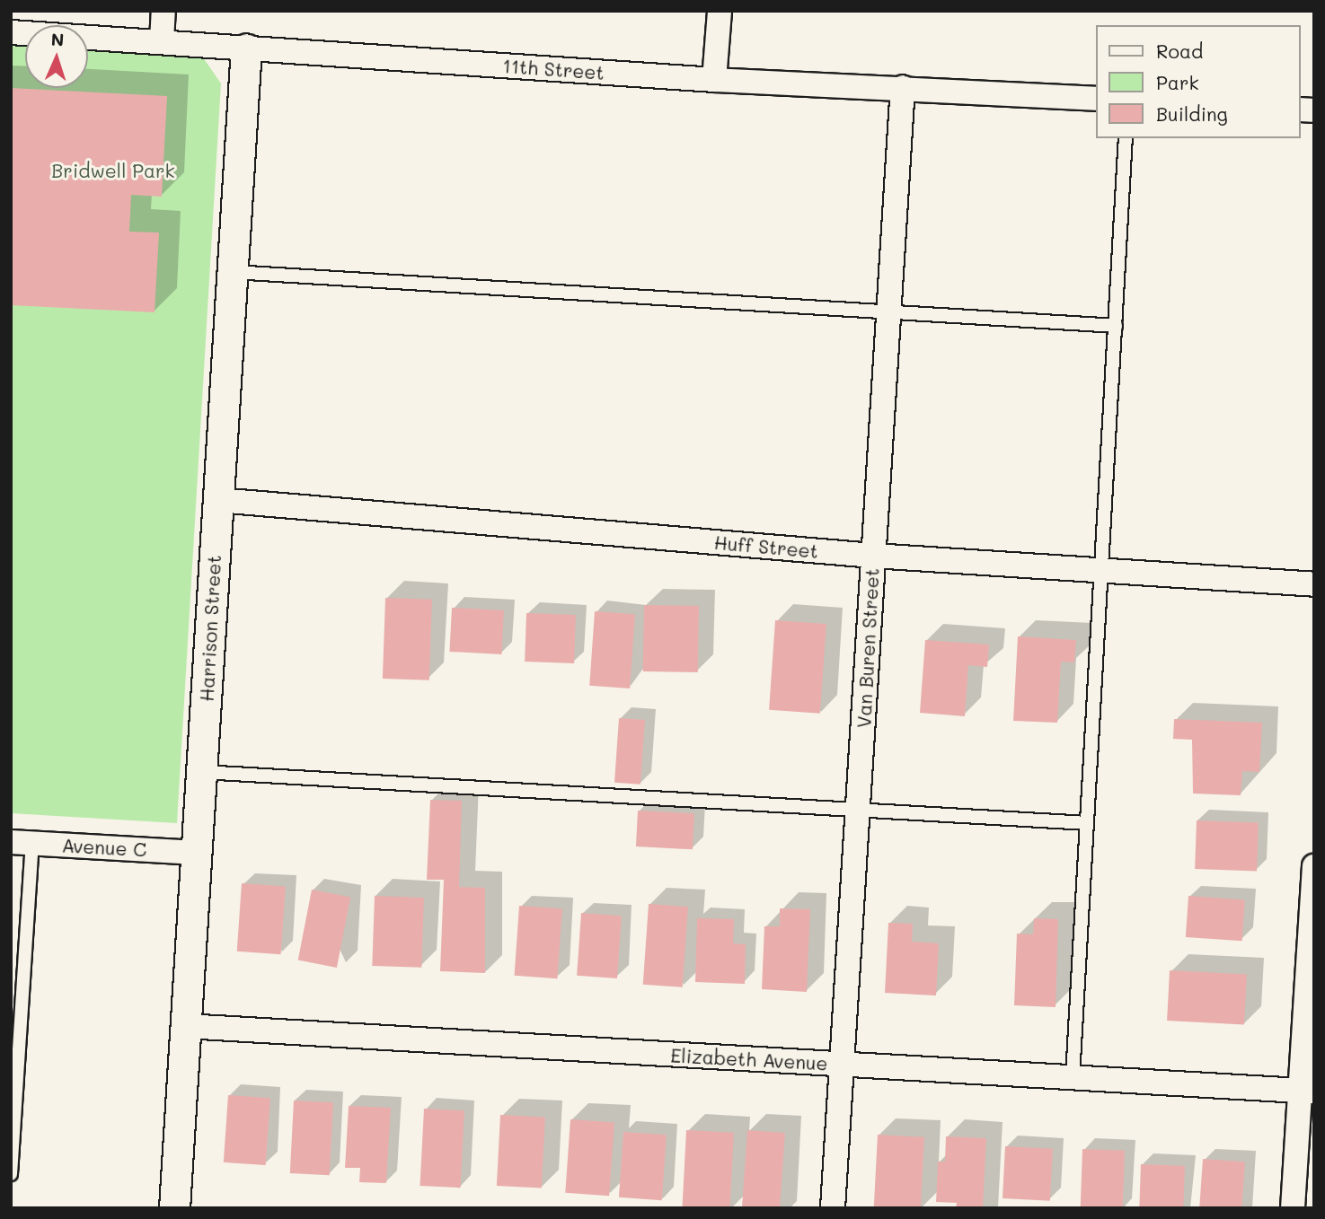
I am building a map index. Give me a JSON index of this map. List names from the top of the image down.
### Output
{
  "streets": {
    "street": [
      "11th Street",
      "Huff Street",
      "Harrison Street",
      "Van Buren Street",
      "Avenue C",
      "Elizabeth Avenue"
    ]
  },
  "crossings": [
    ["11th Street", "Harrison Street"],
    ["11th Street", "Van Buren Street"],
    ["Huff Street", "Harrison Street"],
    ["Huff Street", "Van Buren Street"],
    ["Harrison Street", "Avenue C"],
    ["Harrison Street", "Elizabeth Avenue"],
    ["Van Buren Street", "Elizabeth Avenue"]
  ],
  "parks": ["Bridwell Park"],
  "legend": ["Road", "Park", "Building"],
  "north": "top"
}
